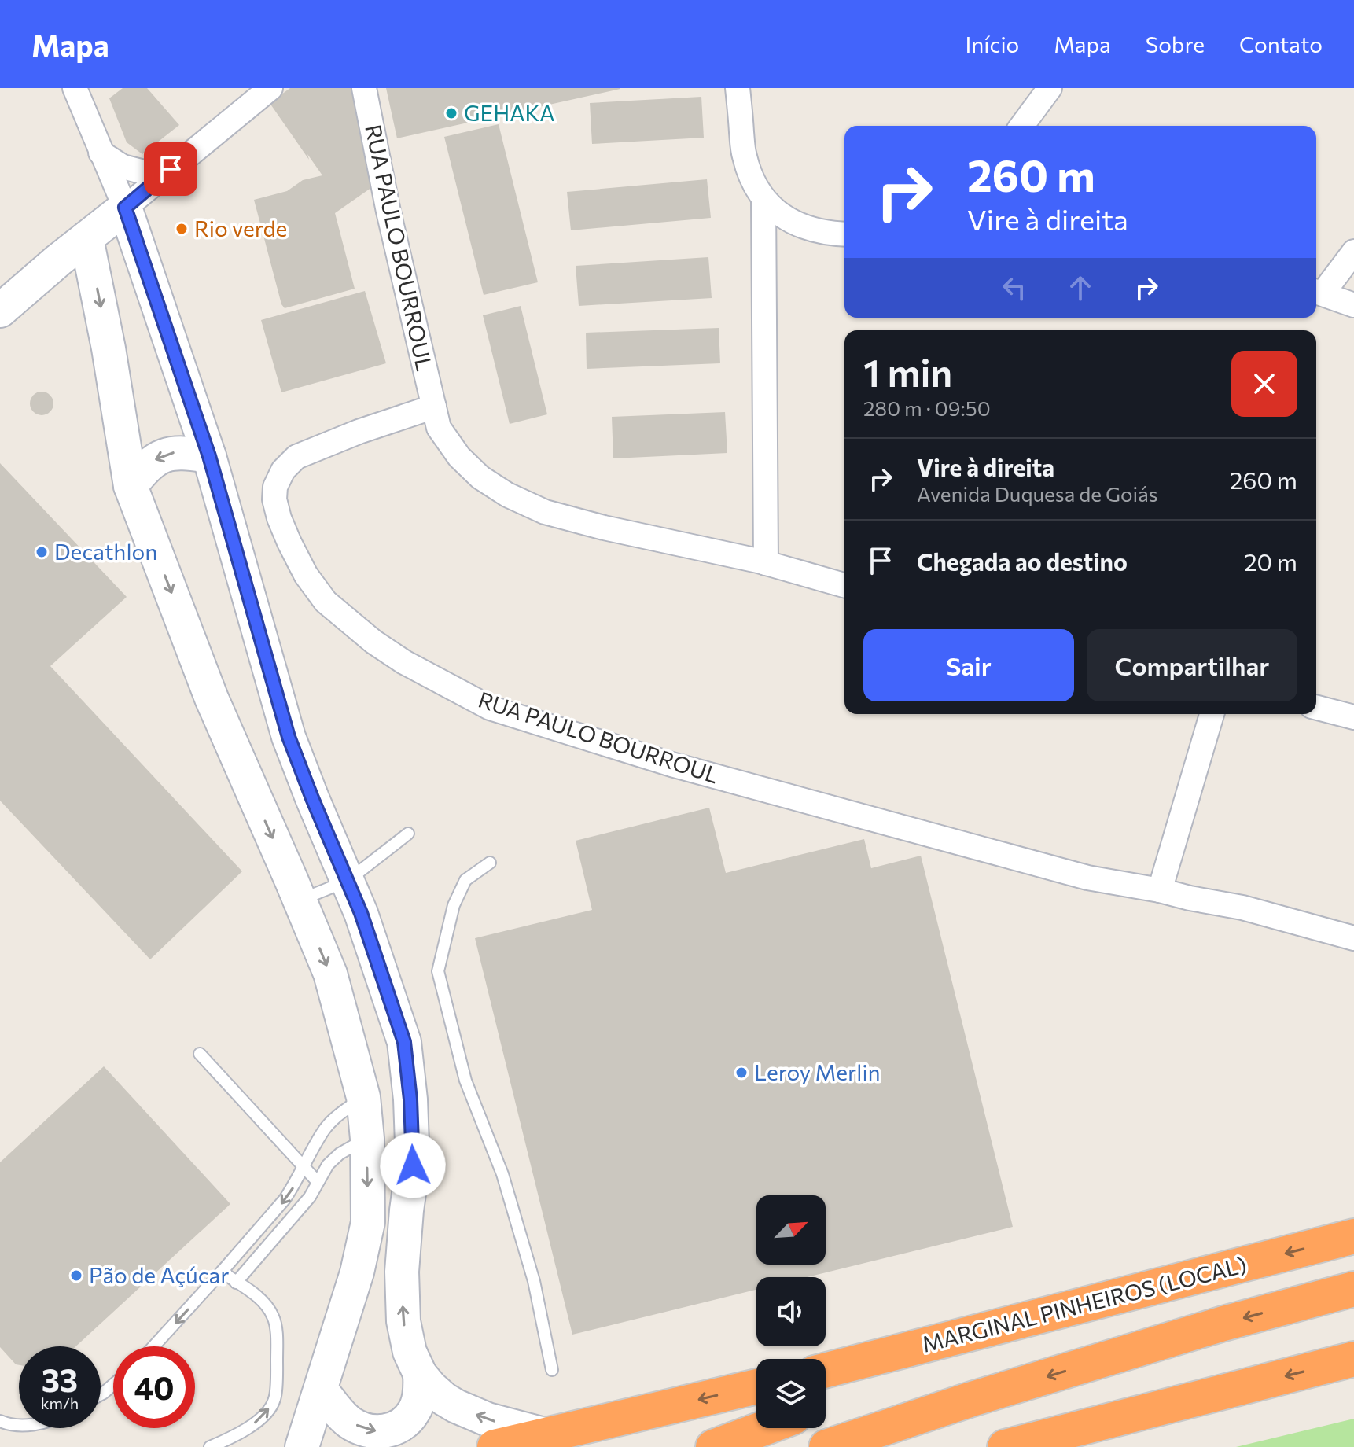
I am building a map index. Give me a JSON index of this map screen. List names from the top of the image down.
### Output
{
  "streets": {
    "highway": ["MARGINAL PINHEIROS (LOCAL)"],
    "street": ["RUA PAULO BOURROUL"]
  },
  "places": [
    "GEHAKA",
    "Rio verde",
    "Decathlon",
    "Leroy Merlin",
    "Pão de Açúcar"
  ],
  "north": "top right",
  "page": {
    "header": "Mapa",
    "nav": [
      "Início",
      "Mapa",
      "Sobre",
      "Contato"
    ],
    "turn": ["260 m", "Vire à direita"],
    "heading": ["1 min", "280 m · 09:50"],
    "list": [
      {
        "name": "Vire à direita",
        "note": "Avenida Duquesa de Goiás",
        "value": "260 m"
      },
      {
        "name": "Chegada ao destino",
        "value": "20 m"
      }
    ],
    "buttons": ["Sair", "Compartilhar"],
    "speed": "33 km/h",
    "limit": "40"
  }
}
